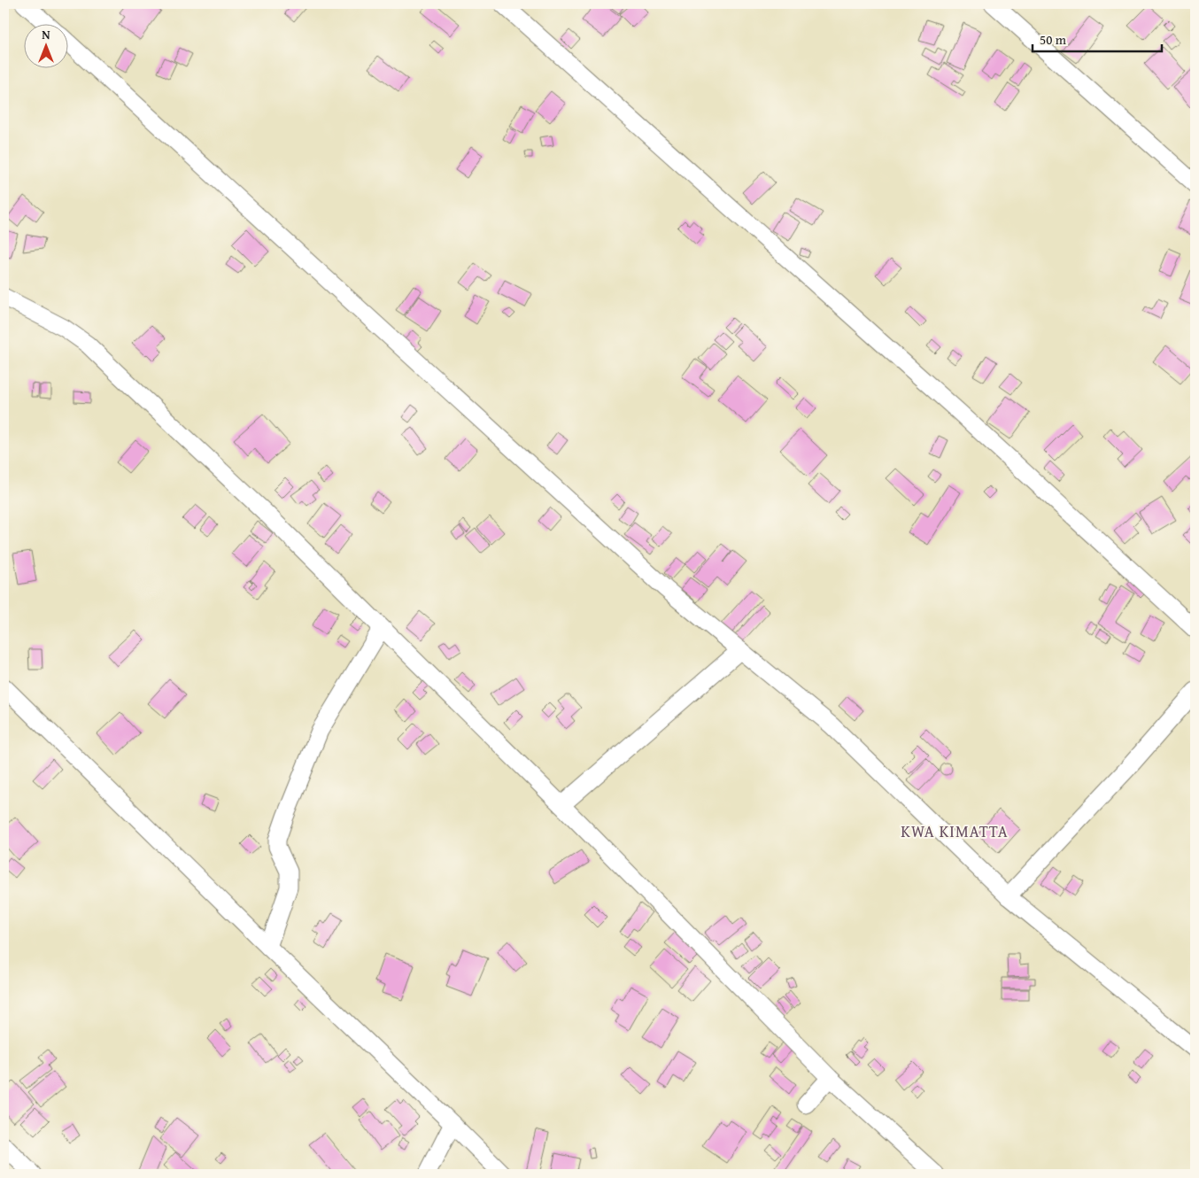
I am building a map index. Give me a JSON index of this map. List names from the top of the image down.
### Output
{
  "districts": ["KWA KIMATTA"],
  "scale_bar": "50 m",
  "north": "top"
}
